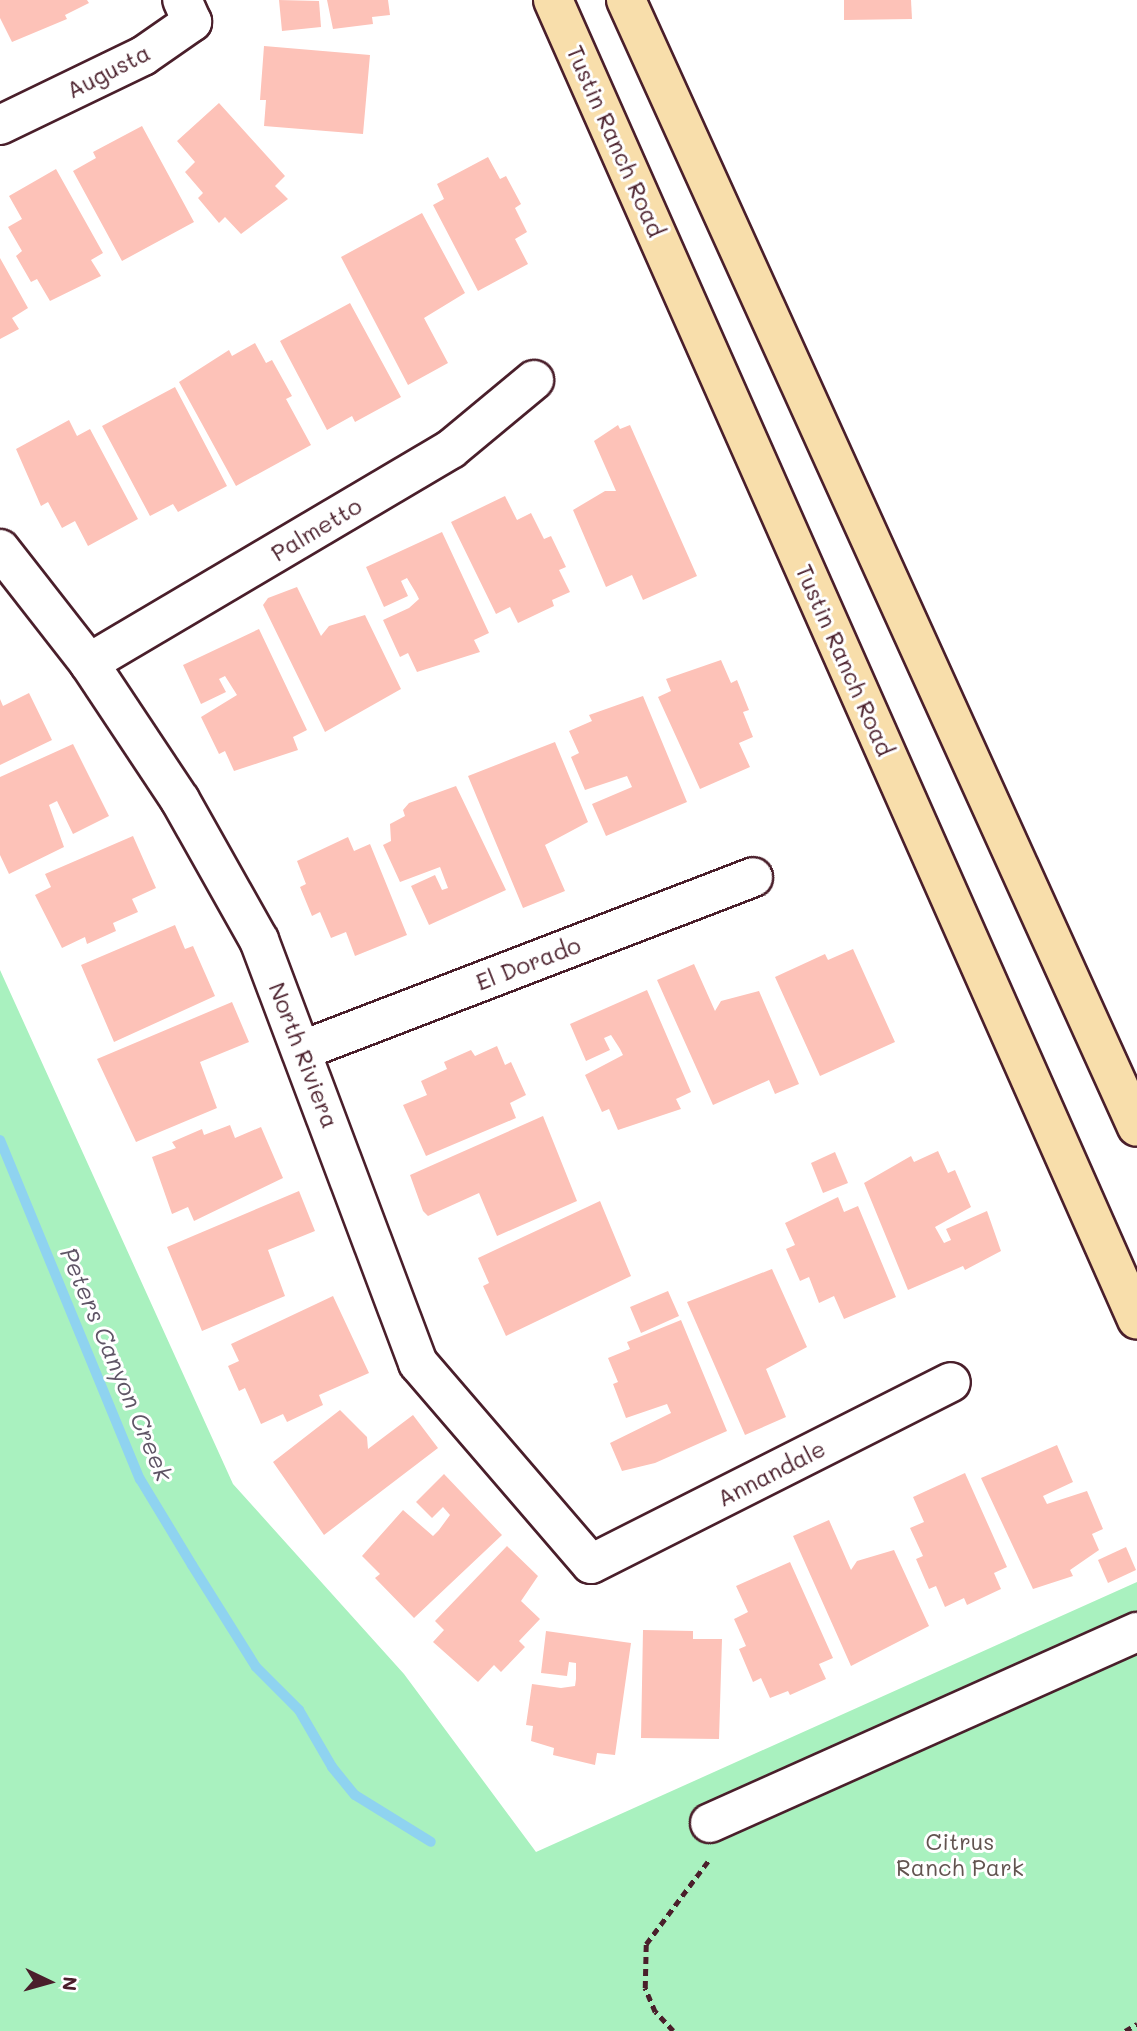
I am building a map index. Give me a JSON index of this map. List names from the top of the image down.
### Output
{
  "streets": {
    "main road": ["Tustin Ranch Road"],
    "street": [
      "Augusta",
      "Palmetto",
      "El Dorado",
      "North Riviera",
      "Annandale"
    ]
  },
  "crossings": [
    ["Palmetto", "North Riviera"],
    ["El Dorado", "North Riviera"],
    ["North Riviera", "Annandale"]
  ],
  "water": ["Peters Canyon Creek"],
  "parks": ["Citrus Ranch Park"],
  "north": "right"
}
